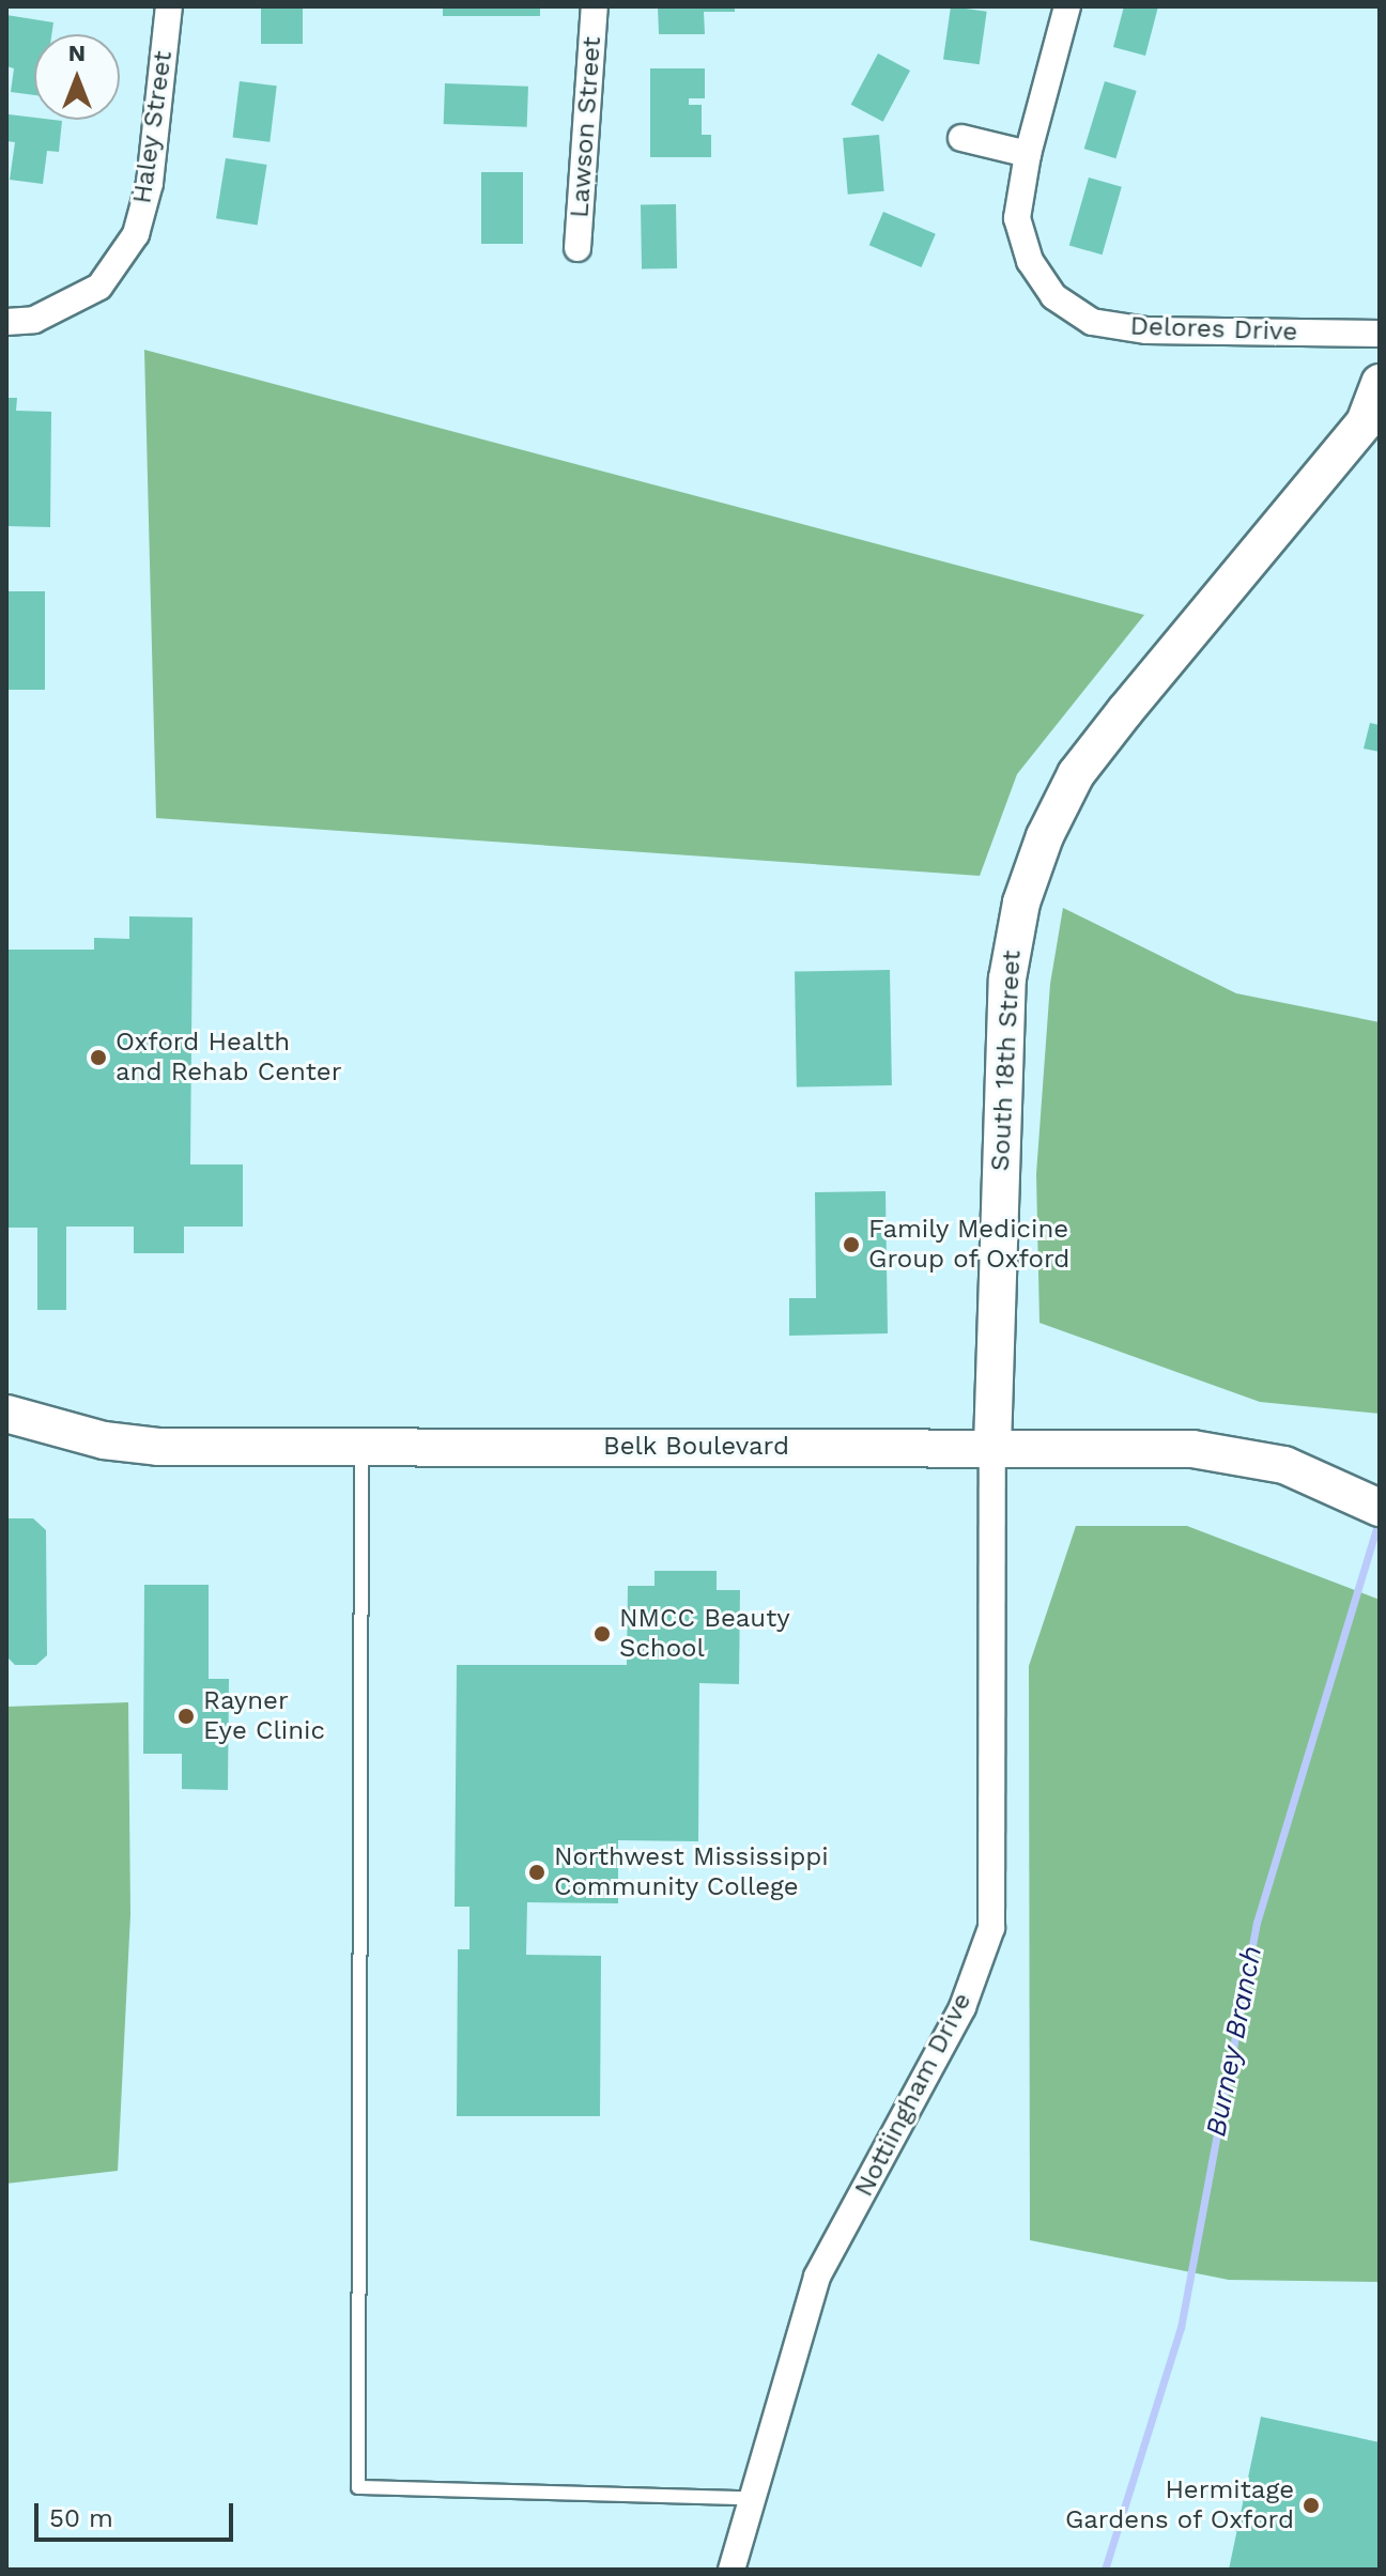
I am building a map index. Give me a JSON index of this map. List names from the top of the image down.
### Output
{
  "streets": {
    "street": [
      "Haley Street",
      "Lawson Street",
      "Delores Drive",
      "South 18th Street",
      "Belk Boulevard",
      "Nottiingham Drive"
    ]
  },
  "crossings": [
    ["South 18th Street", "Belk Boulevard"],
    ["South 18th Street", "Nottiingham Drive"],
    ["Belk Boulevard", "Nottiingham Drive"]
  ],
  "water": ["Burney Branch"],
  "places": [
    "Oxford Health and Rehab Center",
    "Family Medicine Group of Oxford",
    "NMCC Beauty School",
    "Rayner Eye Clinic",
    "Northwest Mississippi Community College",
    "Hermitage Gardens of Oxford"
  ],
  "scale_bar": "50 m",
  "north": "top"
}
